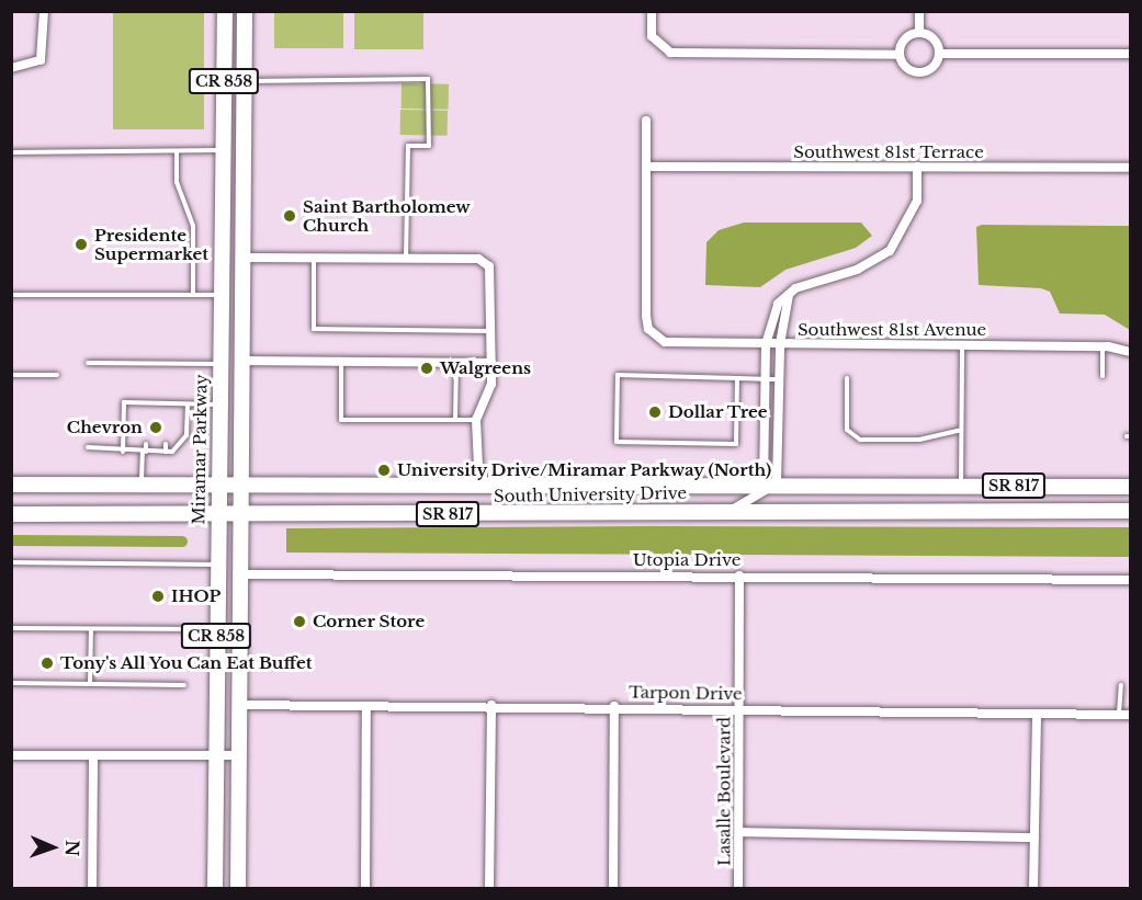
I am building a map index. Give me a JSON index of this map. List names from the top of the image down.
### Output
{
  "streets": {
    "main road": [
      "CR 858",
      "Miramar Parkway",
      "SR 817",
      "South University Drive"
    ],
    "street": [
      "Southwest 81st Terrace",
      "Southwest 81st Avenue",
      "Utopia Drive",
      "Tarpon Drive",
      "Lasalle Boulevard"
    ]
  },
  "crossings": [
    ["CR 858", "South University Drive"],
    ["CR 858", "Utopia Drive"],
    ["CR 858", "Tarpon Drive"],
    ["Southwest 81st Terrace", "Southwest 81st Avenue"],
    ["Miramar Parkway", "South University Drive"],
    ["Utopia Drive", "Lasalle Boulevard"],
    ["Tarpon Drive", "Lasalle Boulevard"]
  ],
  "places": [
    "Saint Bartholomew Church",
    "Presidente Supermarket",
    "Walgreens",
    "Dollar Tree",
    "Chevron",
    "University Drive/Miramar Parkway (North)",
    "IHOP",
    "Corner Store",
    "Tony's All You Can Eat Buffet"
  ],
  "north": "right"
}
